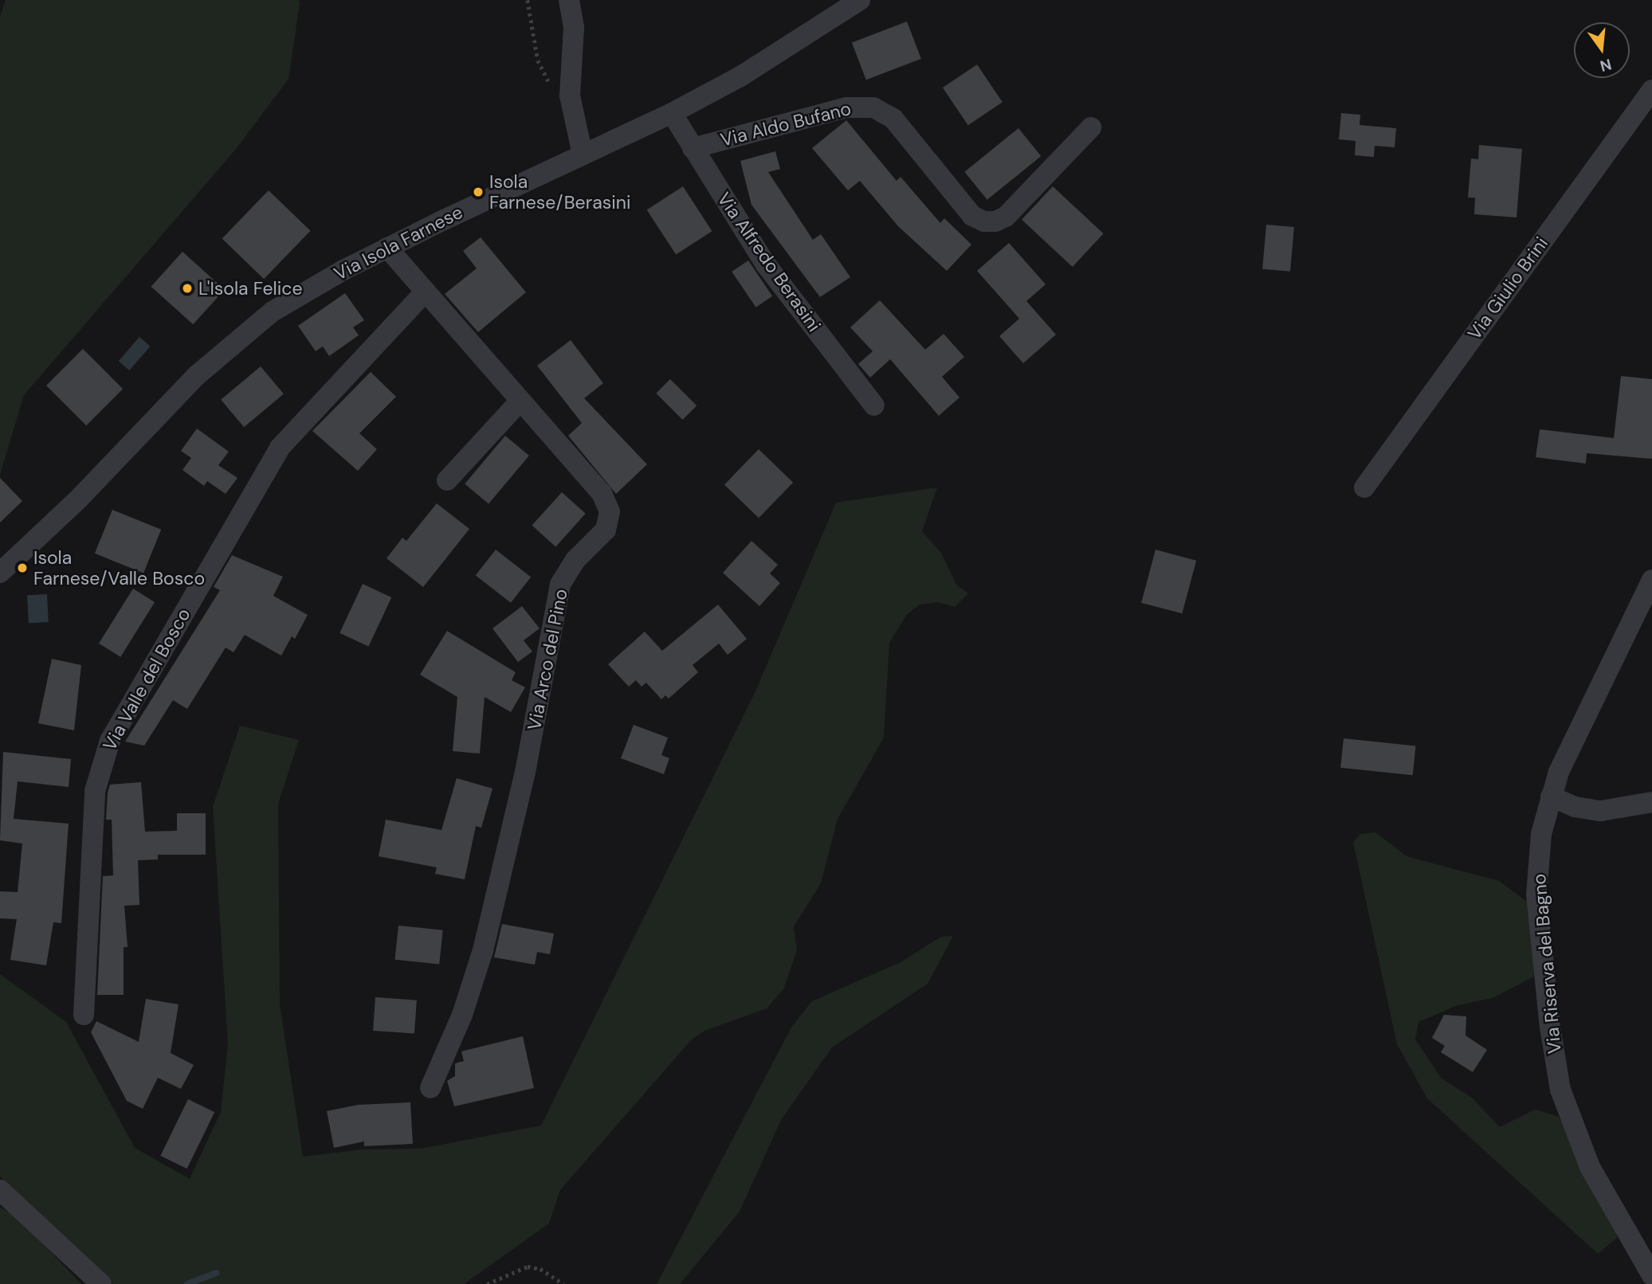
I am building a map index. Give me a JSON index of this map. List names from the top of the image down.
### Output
{
  "streets": {
    "street": [
      "Via Aldo Bufano",
      "Via Isola Farnese",
      "Via Alfredo Berasini",
      "Via Giulio Brini",
      "Via Arco del Pino",
      "Via Valle del Bosco",
      "Via Riserva del Bagno"
    ]
  },
  "crossings": [
    ["Via Aldo Bufano", "Via Alfredo Berasini"],
    ["Via Isola Farnese", "Via Alfredo Berasini"],
    ["Via Isola Farnese", "Via Arco del Pino"],
    ["Via Arco del Pino", "Via Valle del Bosco"]
  ],
  "places": ["Isola Farnese/Berasini", "L'Isola Felice", "Isola Farnese/Valle Bosco"],
  "north": "bottom"
}
